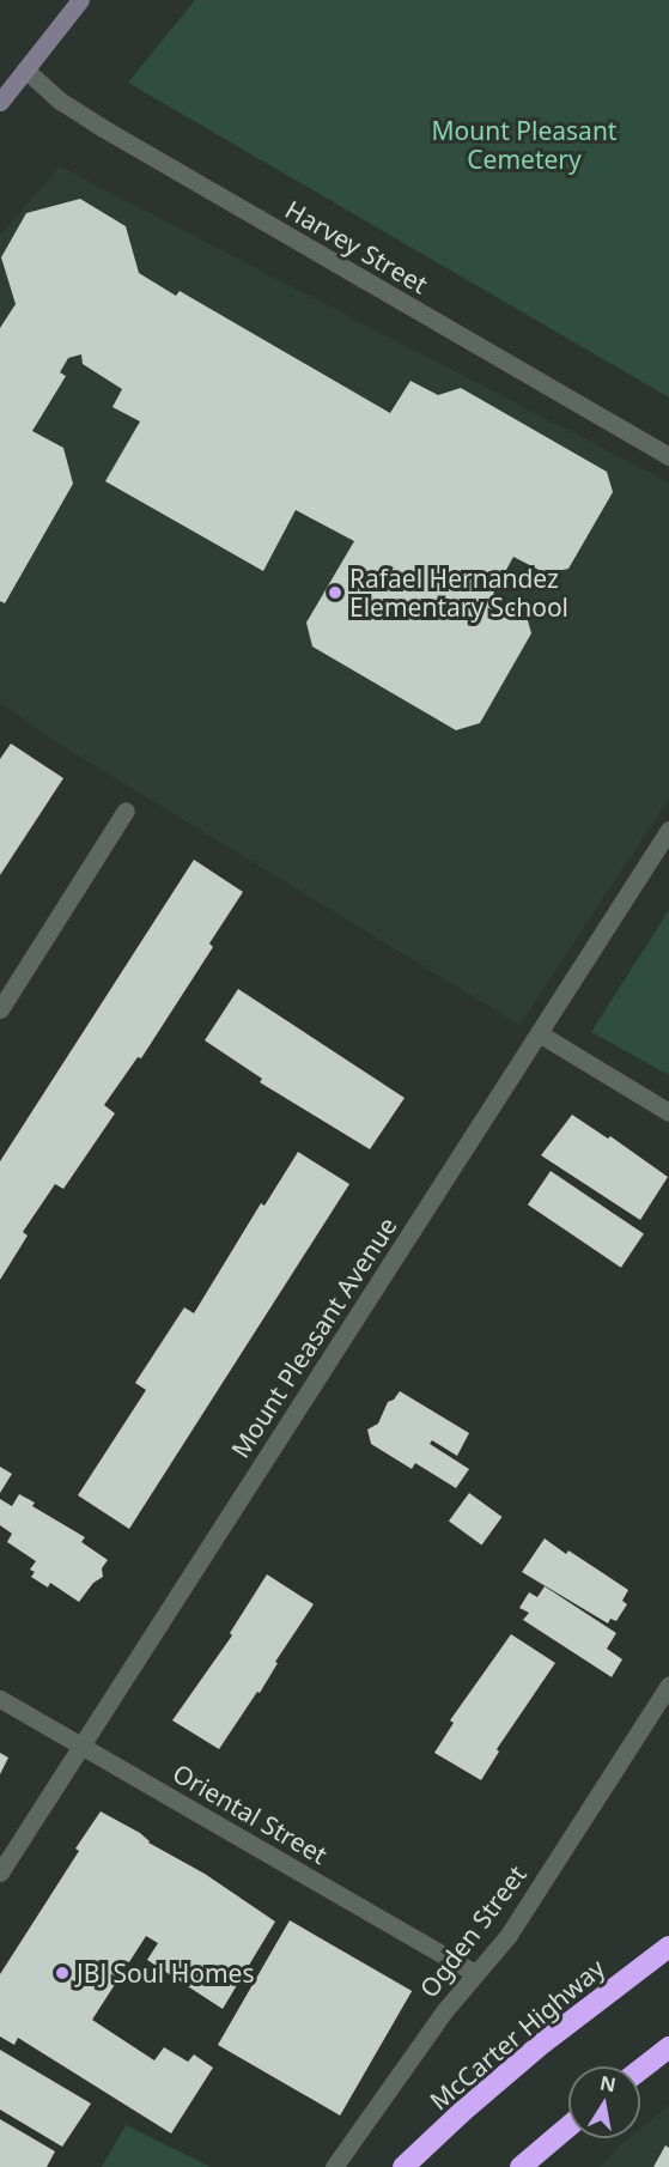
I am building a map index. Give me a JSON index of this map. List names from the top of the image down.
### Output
{
  "streets": {
    "highway": ["McCarter Highway"],
    "street": [
      "Harvey Street",
      "Mount Pleasant Avenue",
      "Oriental Street",
      "Ogden Street"
    ]
  },
  "crossings": [
    ["Mount Pleasant Avenue", "Oriental Street"],
    ["Oriental Street", "Ogden Street"]
  ],
  "parks": ["Mount Pleasant Cemetery"],
  "places": ["Rafael Hernandez Elementary School", "JBJ Soul Homes"],
  "north": "top"
}
